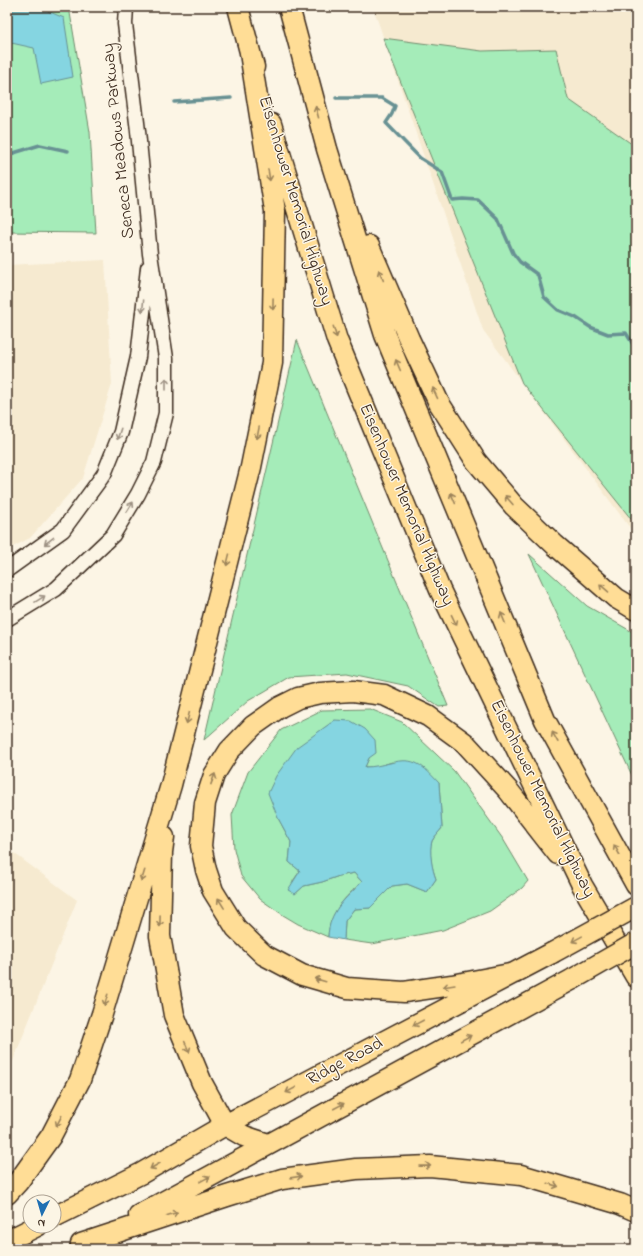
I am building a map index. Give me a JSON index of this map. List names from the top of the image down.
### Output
{
  "streets": {
    "highway": ["Eisenhower Memorial Highway", "Ridge Road"],
    "street": ["Seneca Meadows Parkway"]
  },
  "north": "bottom"
}
